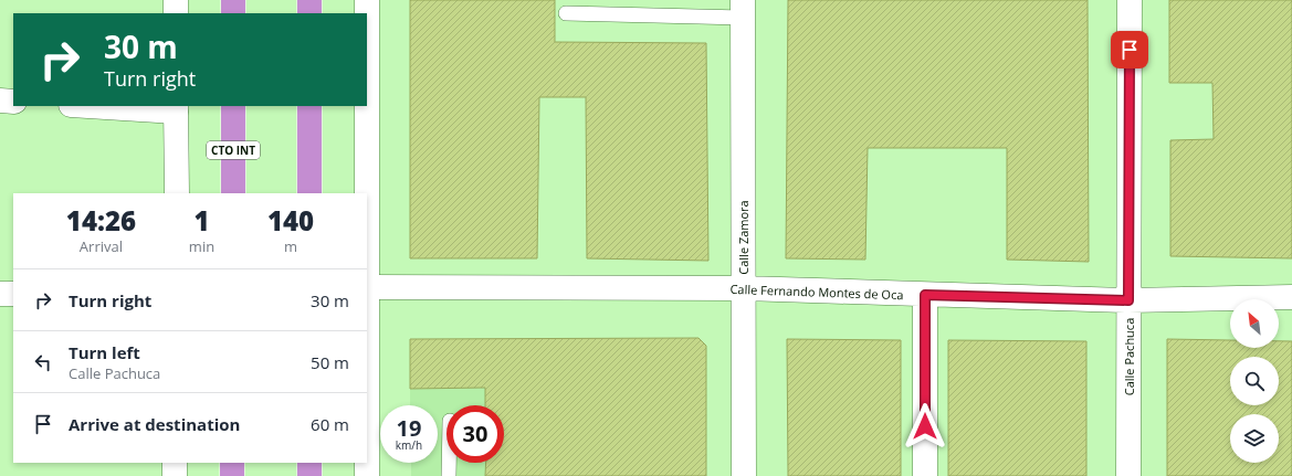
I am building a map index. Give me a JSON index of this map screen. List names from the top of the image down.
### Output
{
  "streets": {
    "highway": ["CTO INT"],
    "street": ["Calle Zamora", "Calle Fernando Montes de Oca", "Calle Pachuca"]
  },
  "crossings": [
    ["Calle Zamora", "Calle Fernando Montes de Oca"],
    ["Calle Fernando Montes de Oca", "Calle Pachuca"]
  ],
  "north": "top left",
  "page": {
    "turn": ["30 m", "Turn right"],
    "eta": [
      "14:26",
      "Arrival",
      "1",
      "min",
      "140",
      "m"
    ],
    "list": [
      {
        "name": "Turn right",
        "value": "30 m"
      },
      {
        "name": "Turn left",
        "note": "Calle Pachuca",
        "value": "50 m"
      },
      {
        "name": "Arrive at destination",
        "value": "60 m"
      }
    ],
    "speed": "19 km/h",
    "limit": "30"
  }
}
